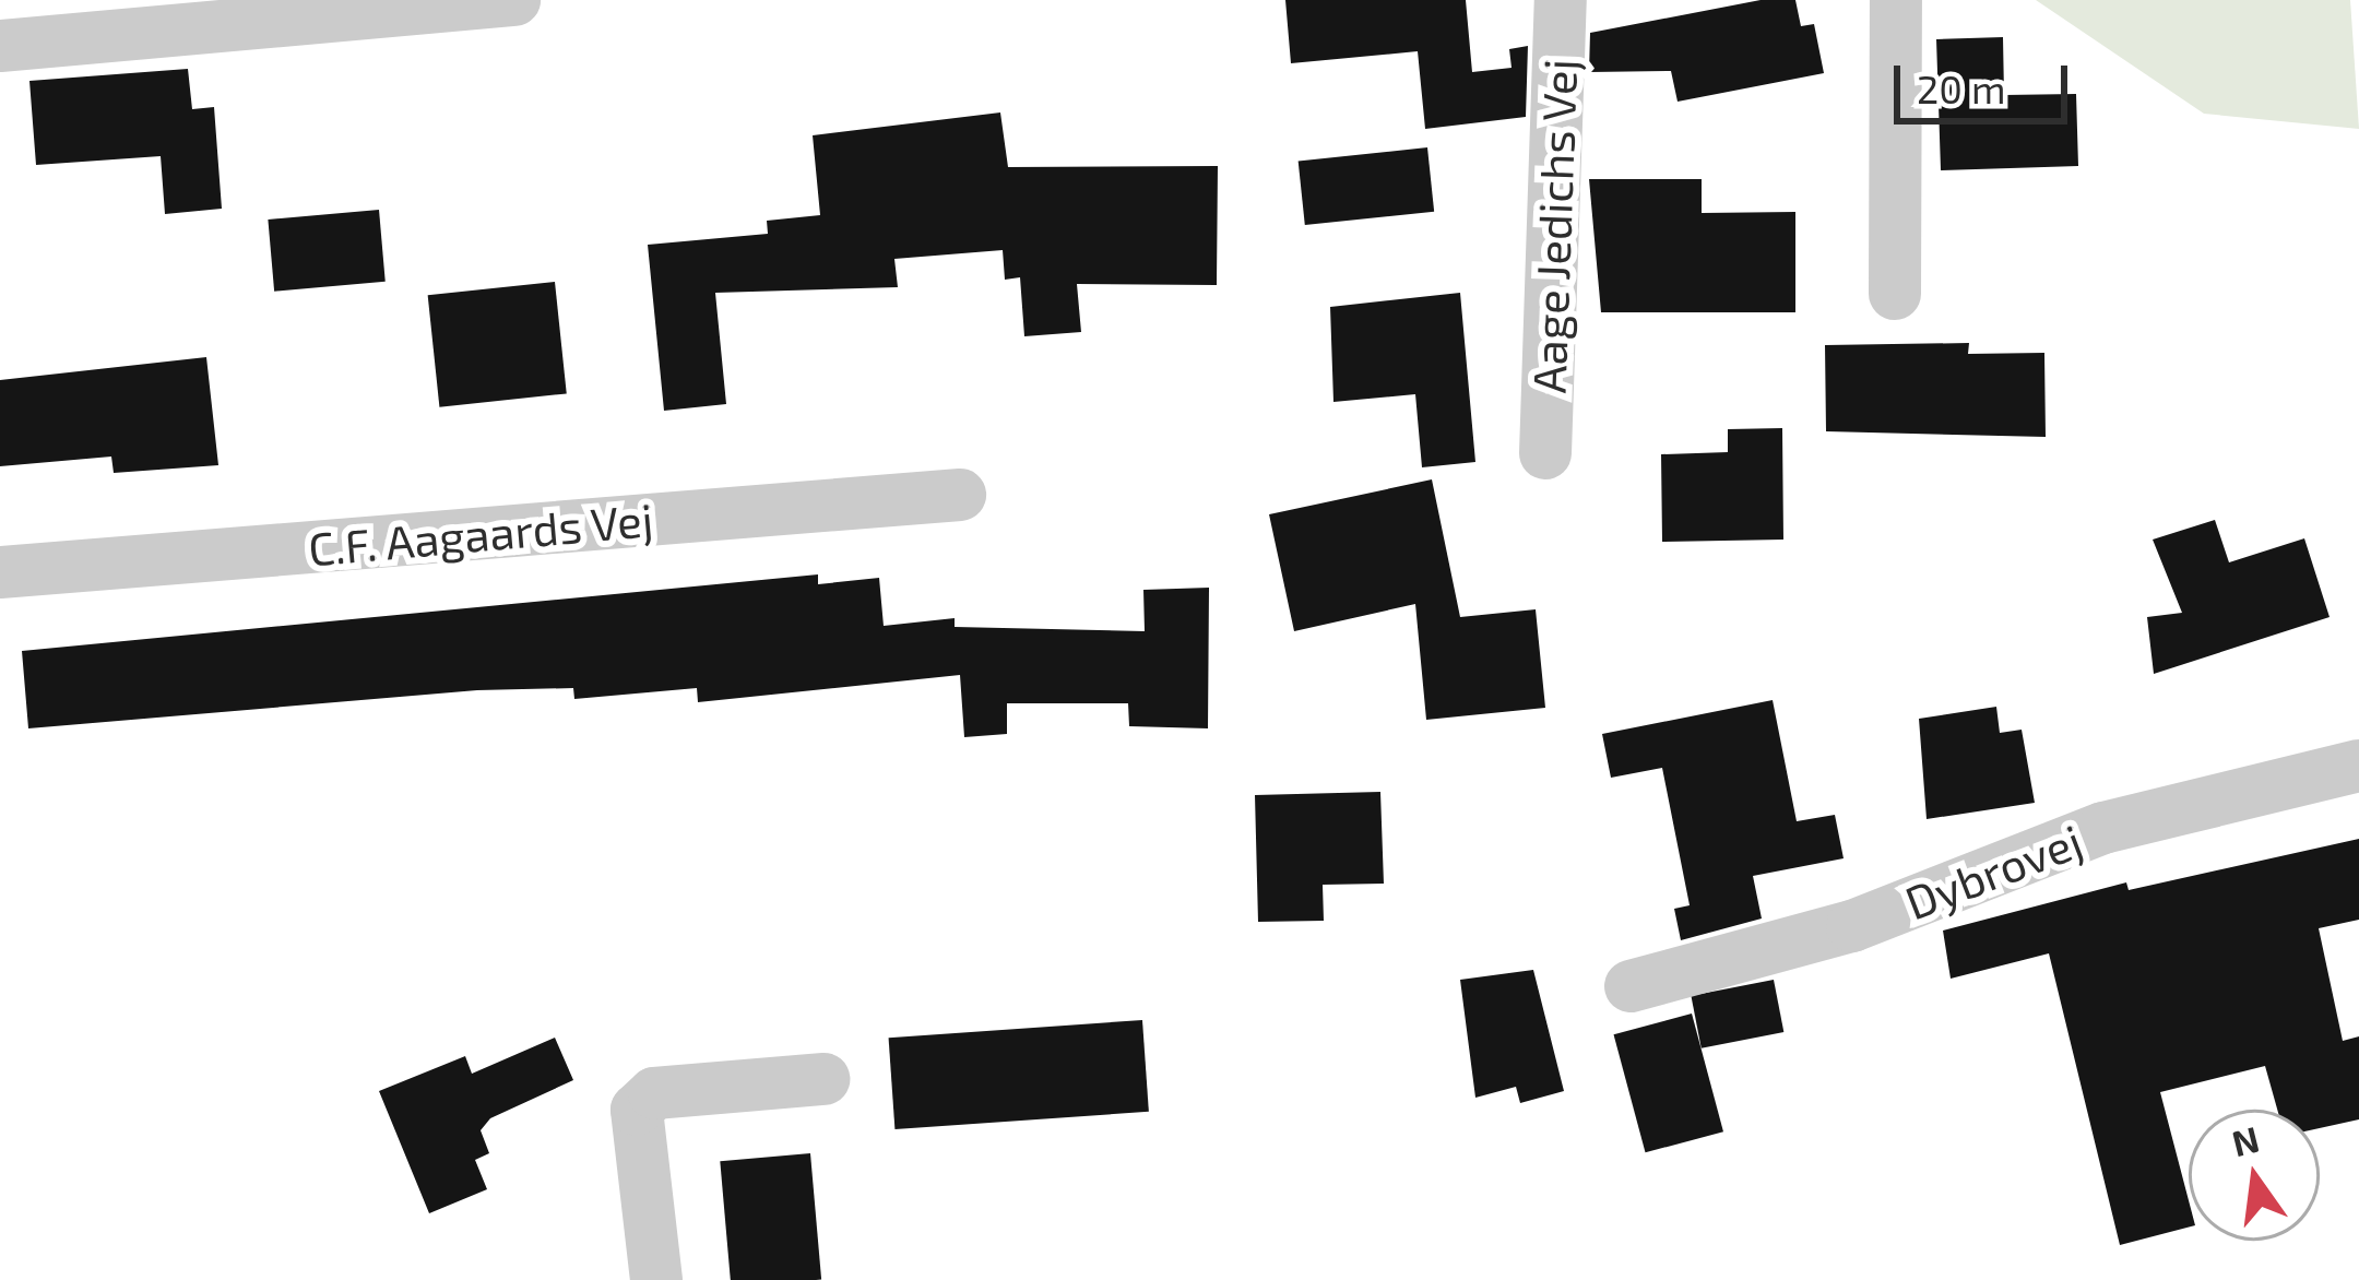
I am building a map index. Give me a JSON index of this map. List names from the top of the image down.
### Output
{
  "streets": {
    "street": ["Aage Jedichs Vej", "C.F. Aagaards Vej", "Dybrovej"]
  },
  "scale_bar": "20 m",
  "north": "top"
}
